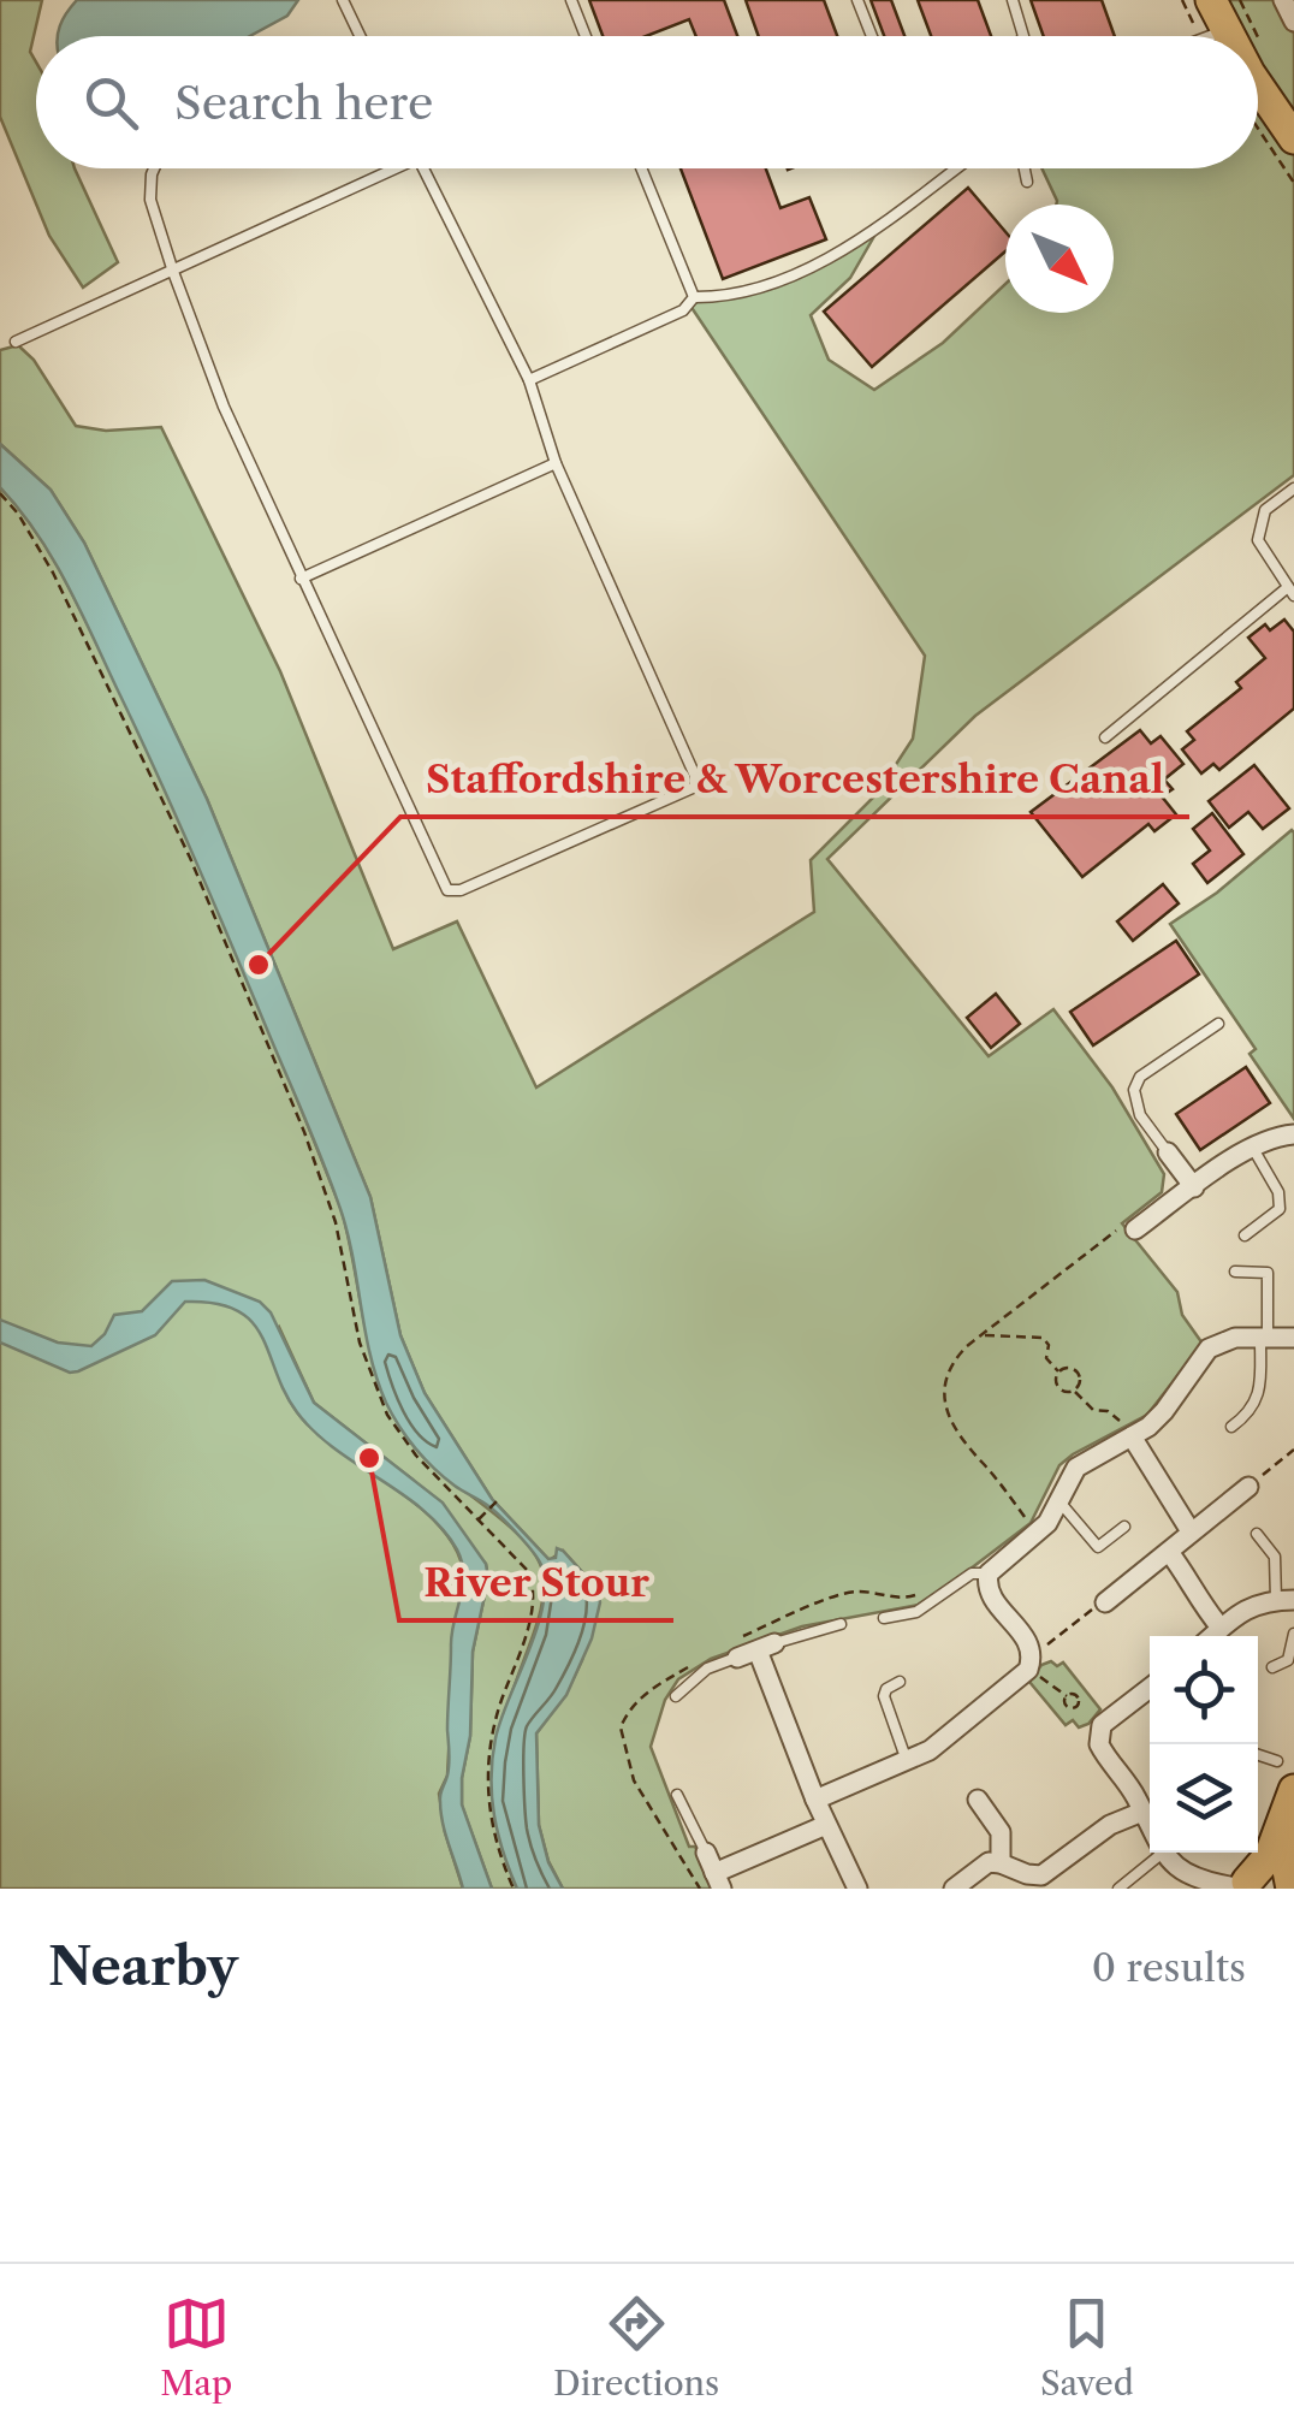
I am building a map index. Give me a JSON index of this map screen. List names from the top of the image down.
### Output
{
  "places": ["Staffordshire & Worcestershire Canal", "River Stour"],
  "north": "bottom right",
  "page": {
    "search": "Search here",
    "heading": ["Nearby", "0 results"],
    "nav": ["Map", "Directions", "Saved"]
  }
}
